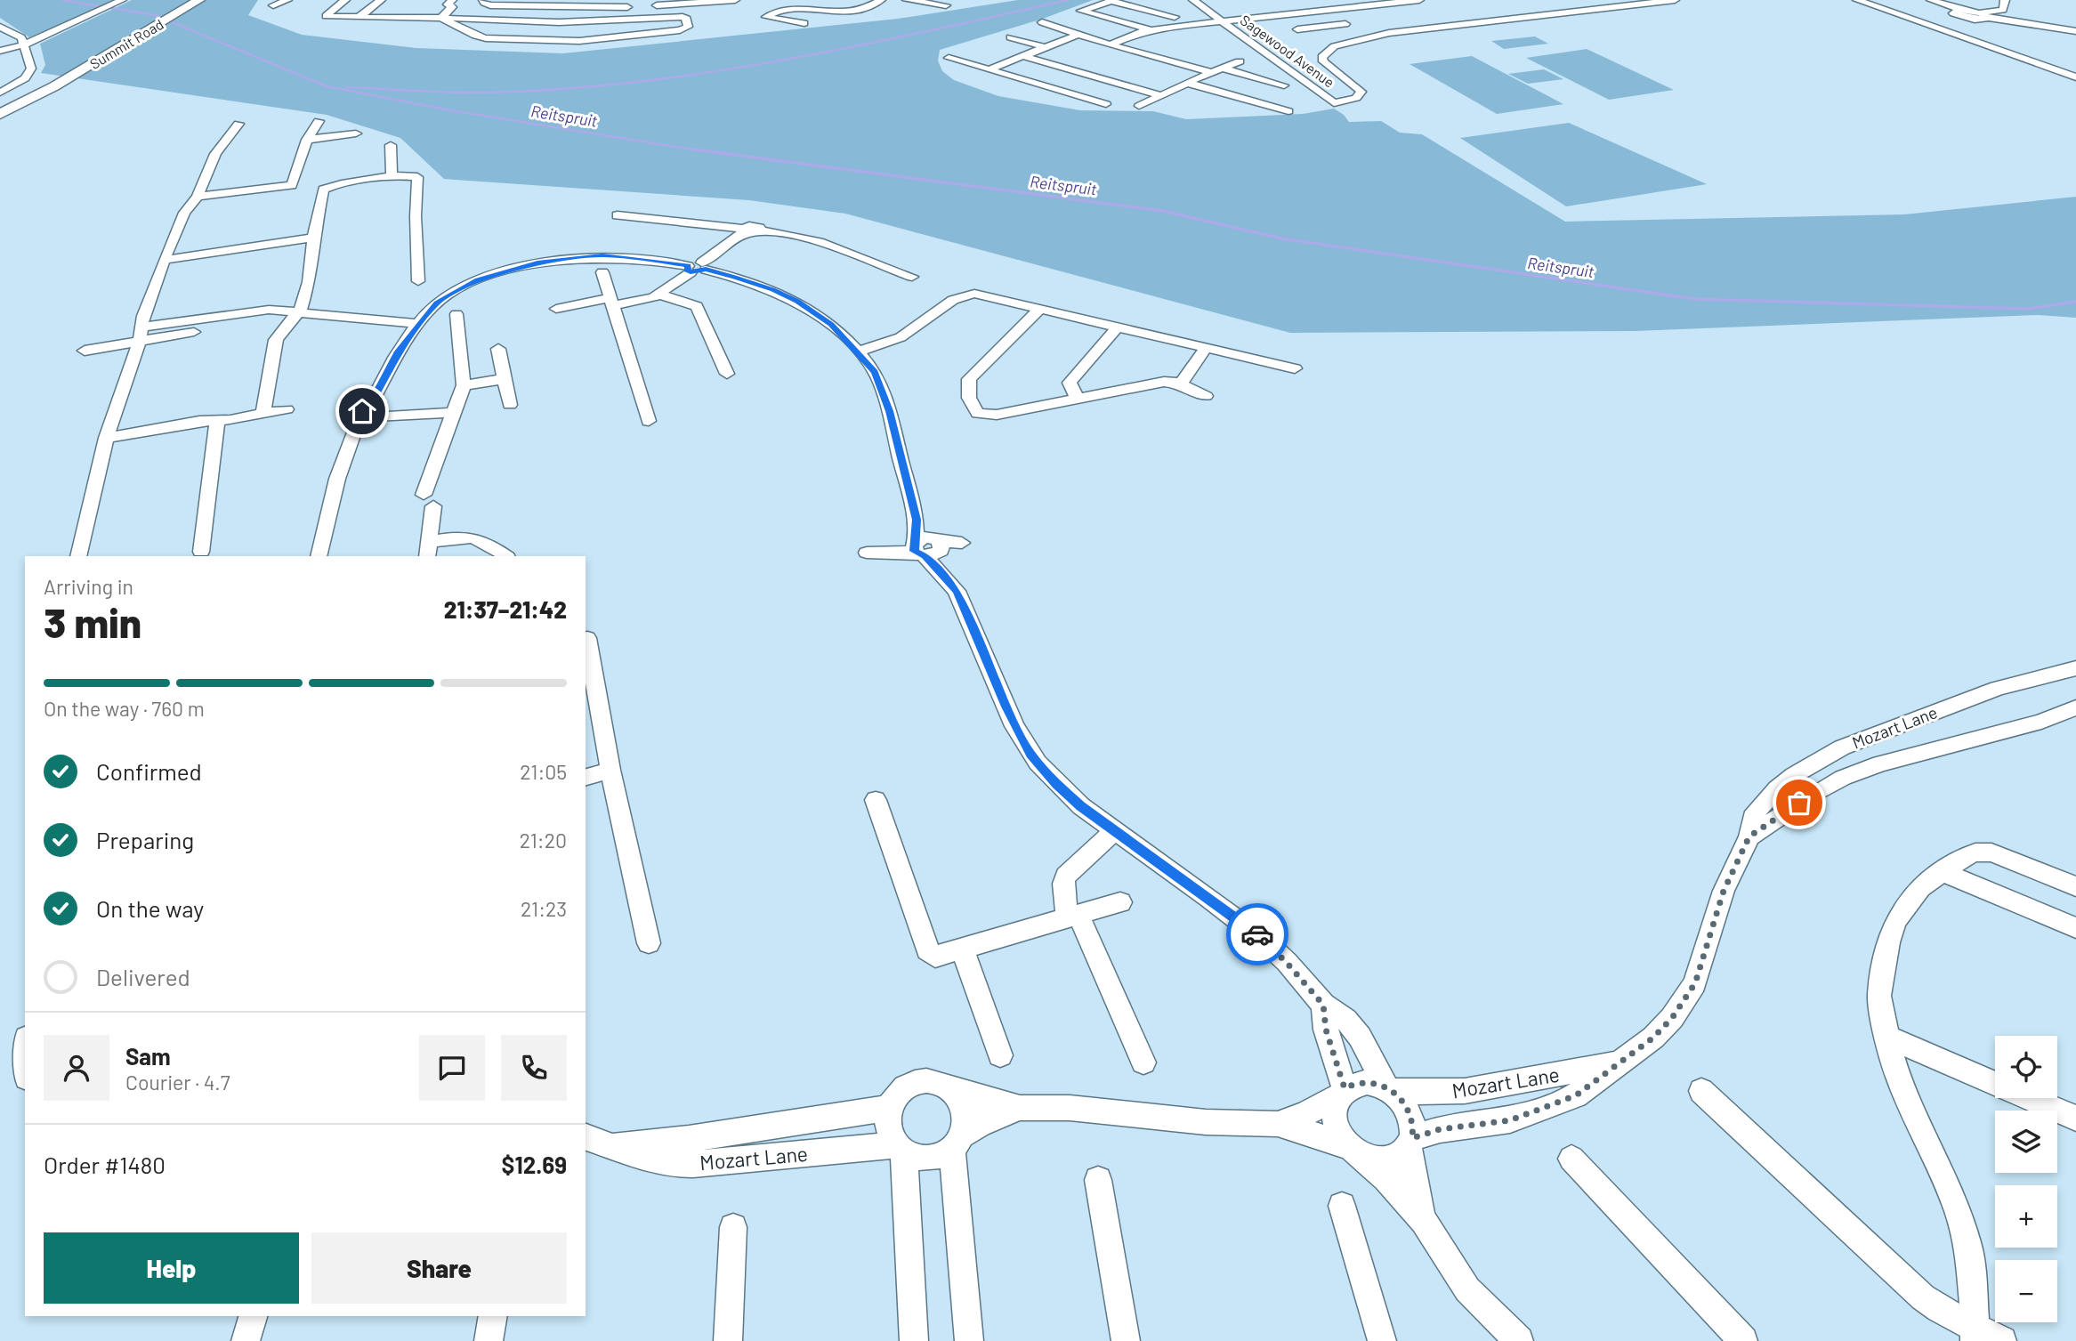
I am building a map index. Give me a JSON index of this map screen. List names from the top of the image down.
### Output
{
  "streets": {
    "main road": ["Summit Road"],
    "street": ["Sagewood Avenue", "Mozart Lane"]
  },
  "water": ["Reitspruit"],
  "page": {
    "heading": ["3 min", "Arriving in", "21:37–21:42"],
    "panel": [
      "Sam",
      "Courier · 4.7",
      "Order #1480",
      "$12.69"
    ],
    "bar": "On the way · 760 m",
    "list": [
      ["Confirmed", "21:05"],
      ["Preparing", "21:20"],
      ["On the way", "21:23"],
      "Delivered"
    ],
    "map_buttons": ["+", "−"],
    "buttons": ["Help", "Share"]
  }
}
